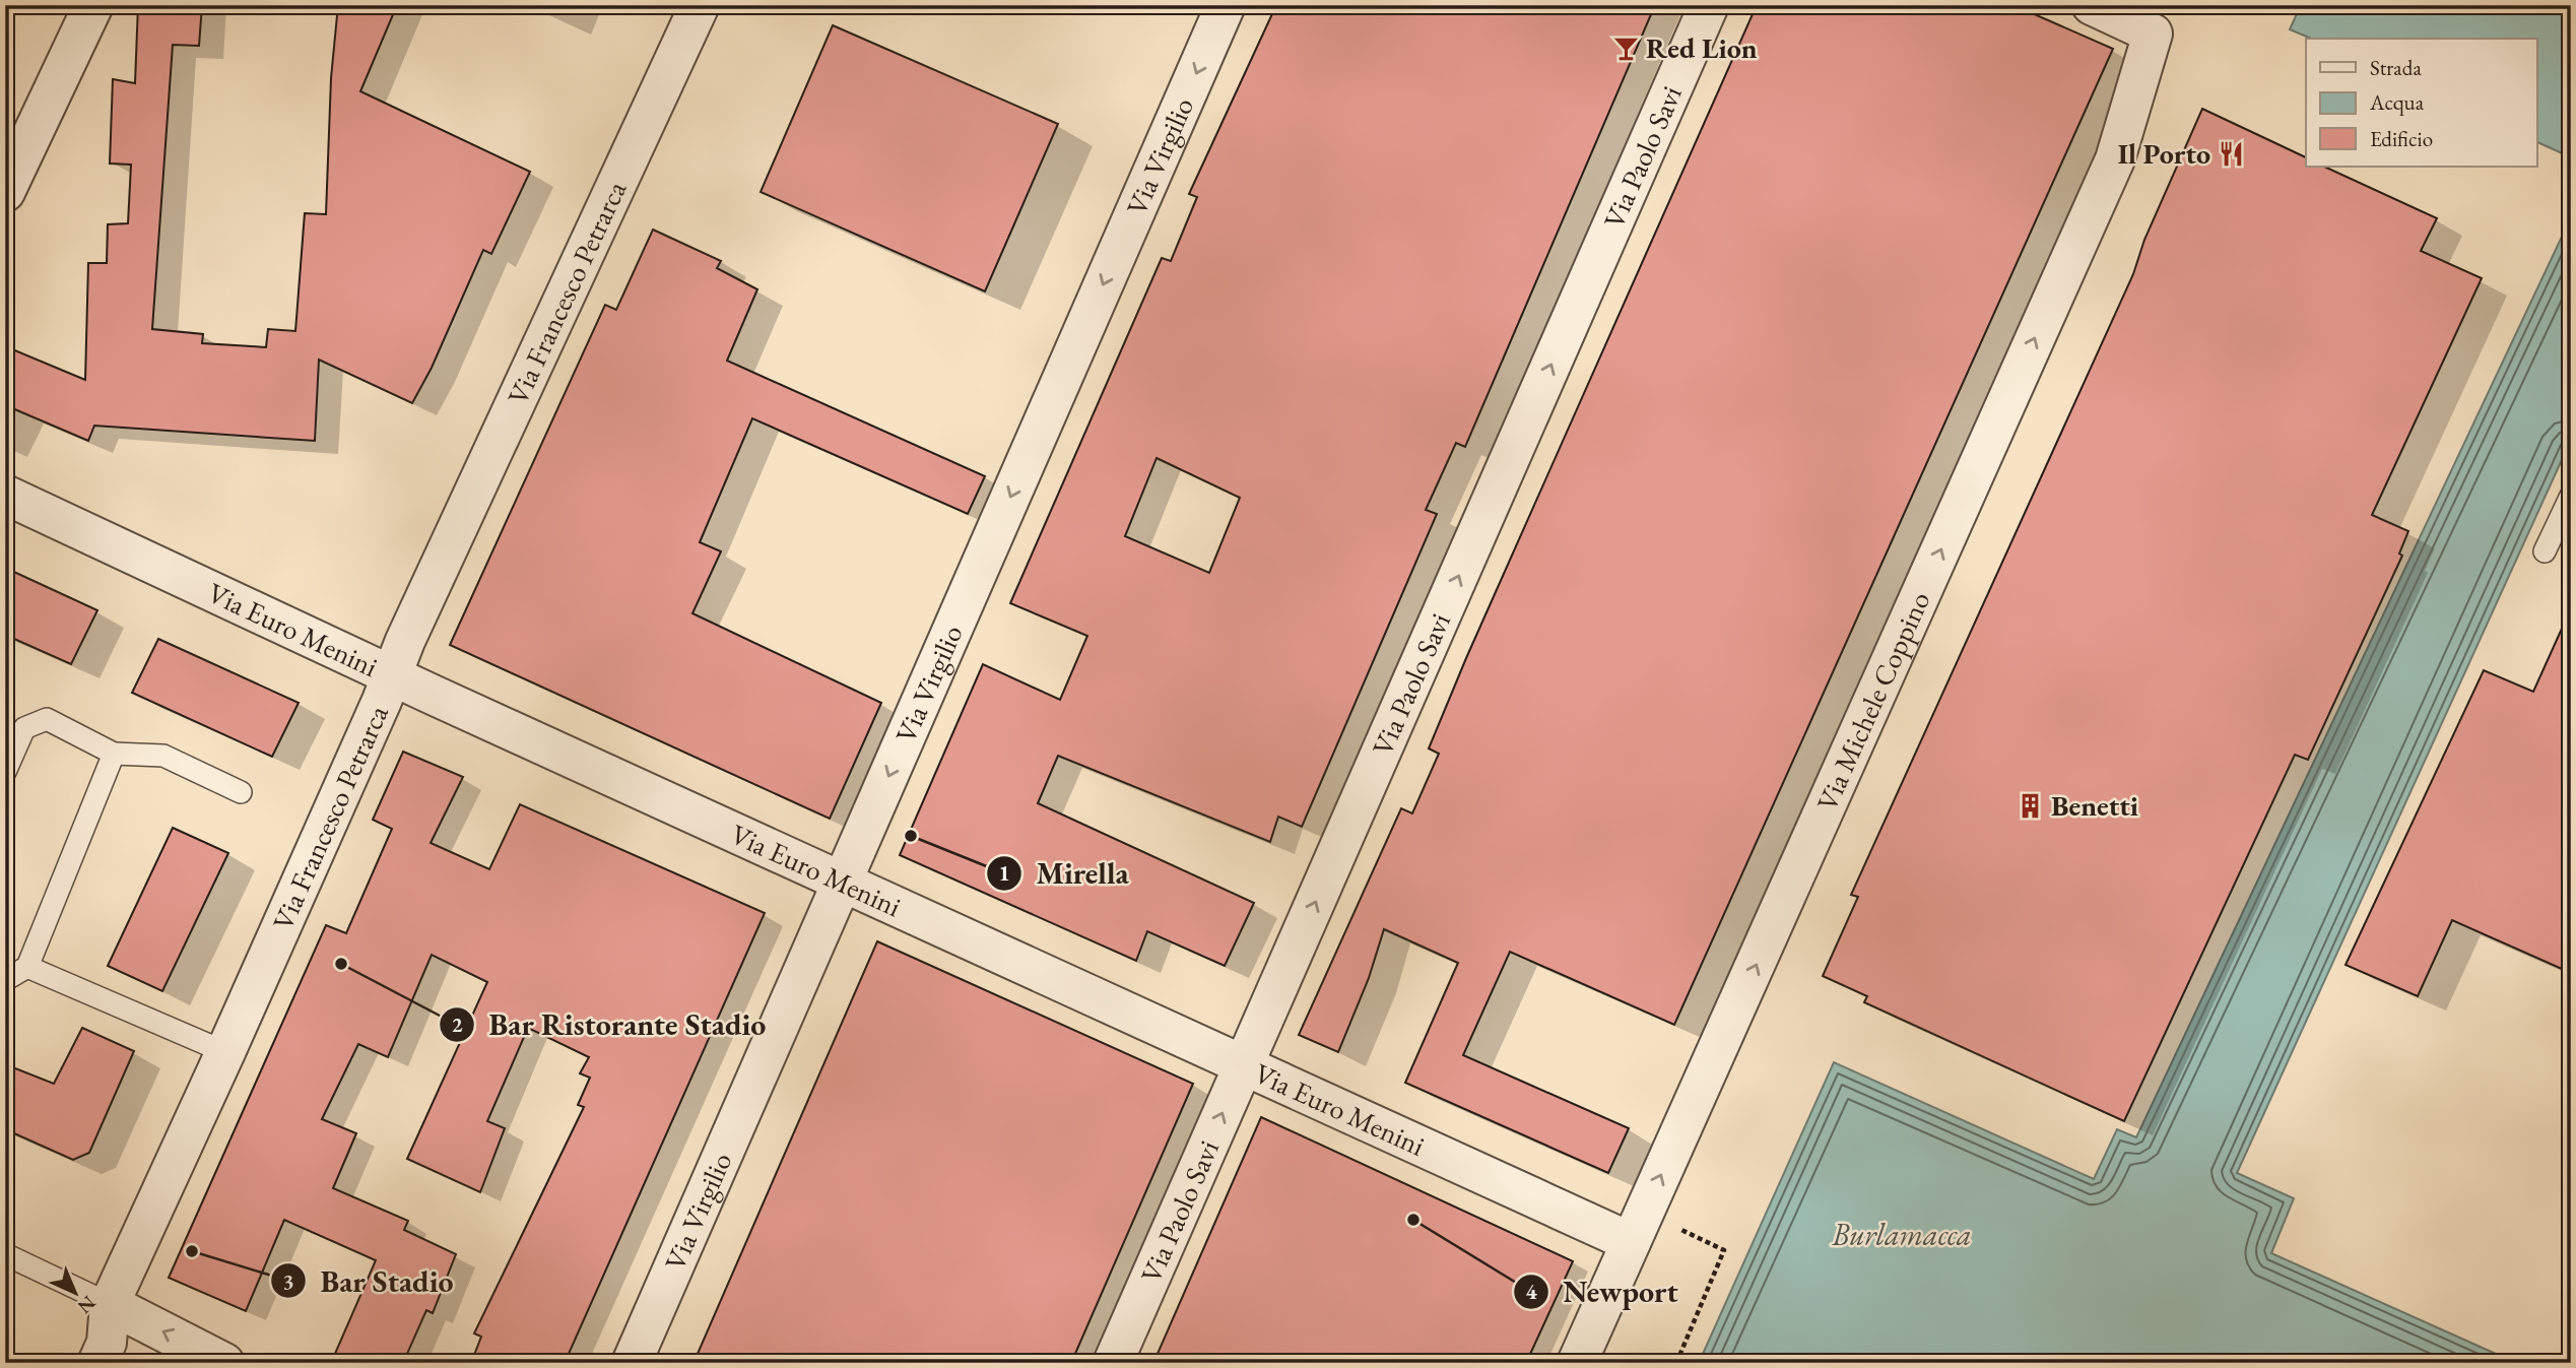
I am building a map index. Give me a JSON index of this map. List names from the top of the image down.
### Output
{
  "streets": {
    "street": [
      "Via Virgilio",
      "Via Paolo Savi",
      "Via Francesco Petrarca",
      "Via Euro Menini",
      "Via Michele Coppino"
    ]
  },
  "crossings": [
    ["Via Virgilio", "Via Euro Menini"],
    ["Via Paolo Savi", "Via Euro Menini"],
    ["Via Francesco Petrarca", "Via Euro Menini"],
    ["Via Euro Menini", "Via Michele Coppino"]
  ],
  "one_way": ["Via Virgilio", "Via Paolo Savi", "Via Michele Coppino"],
  "water": ["Burlamacca"],
  "places": {
    "bar": ["Red Lion"],
    "restaurant": ["Il Porto"],
    "building": ["Benetti"],
    "other": [
      "Mirella",
      "Bar Ristorante Stadio",
      "Newport",
      "Bar Stadio"
    ]
  },
  "legend": ["Strada", "Acqua", "Edificio"],
  "north": "bottom right"
}
